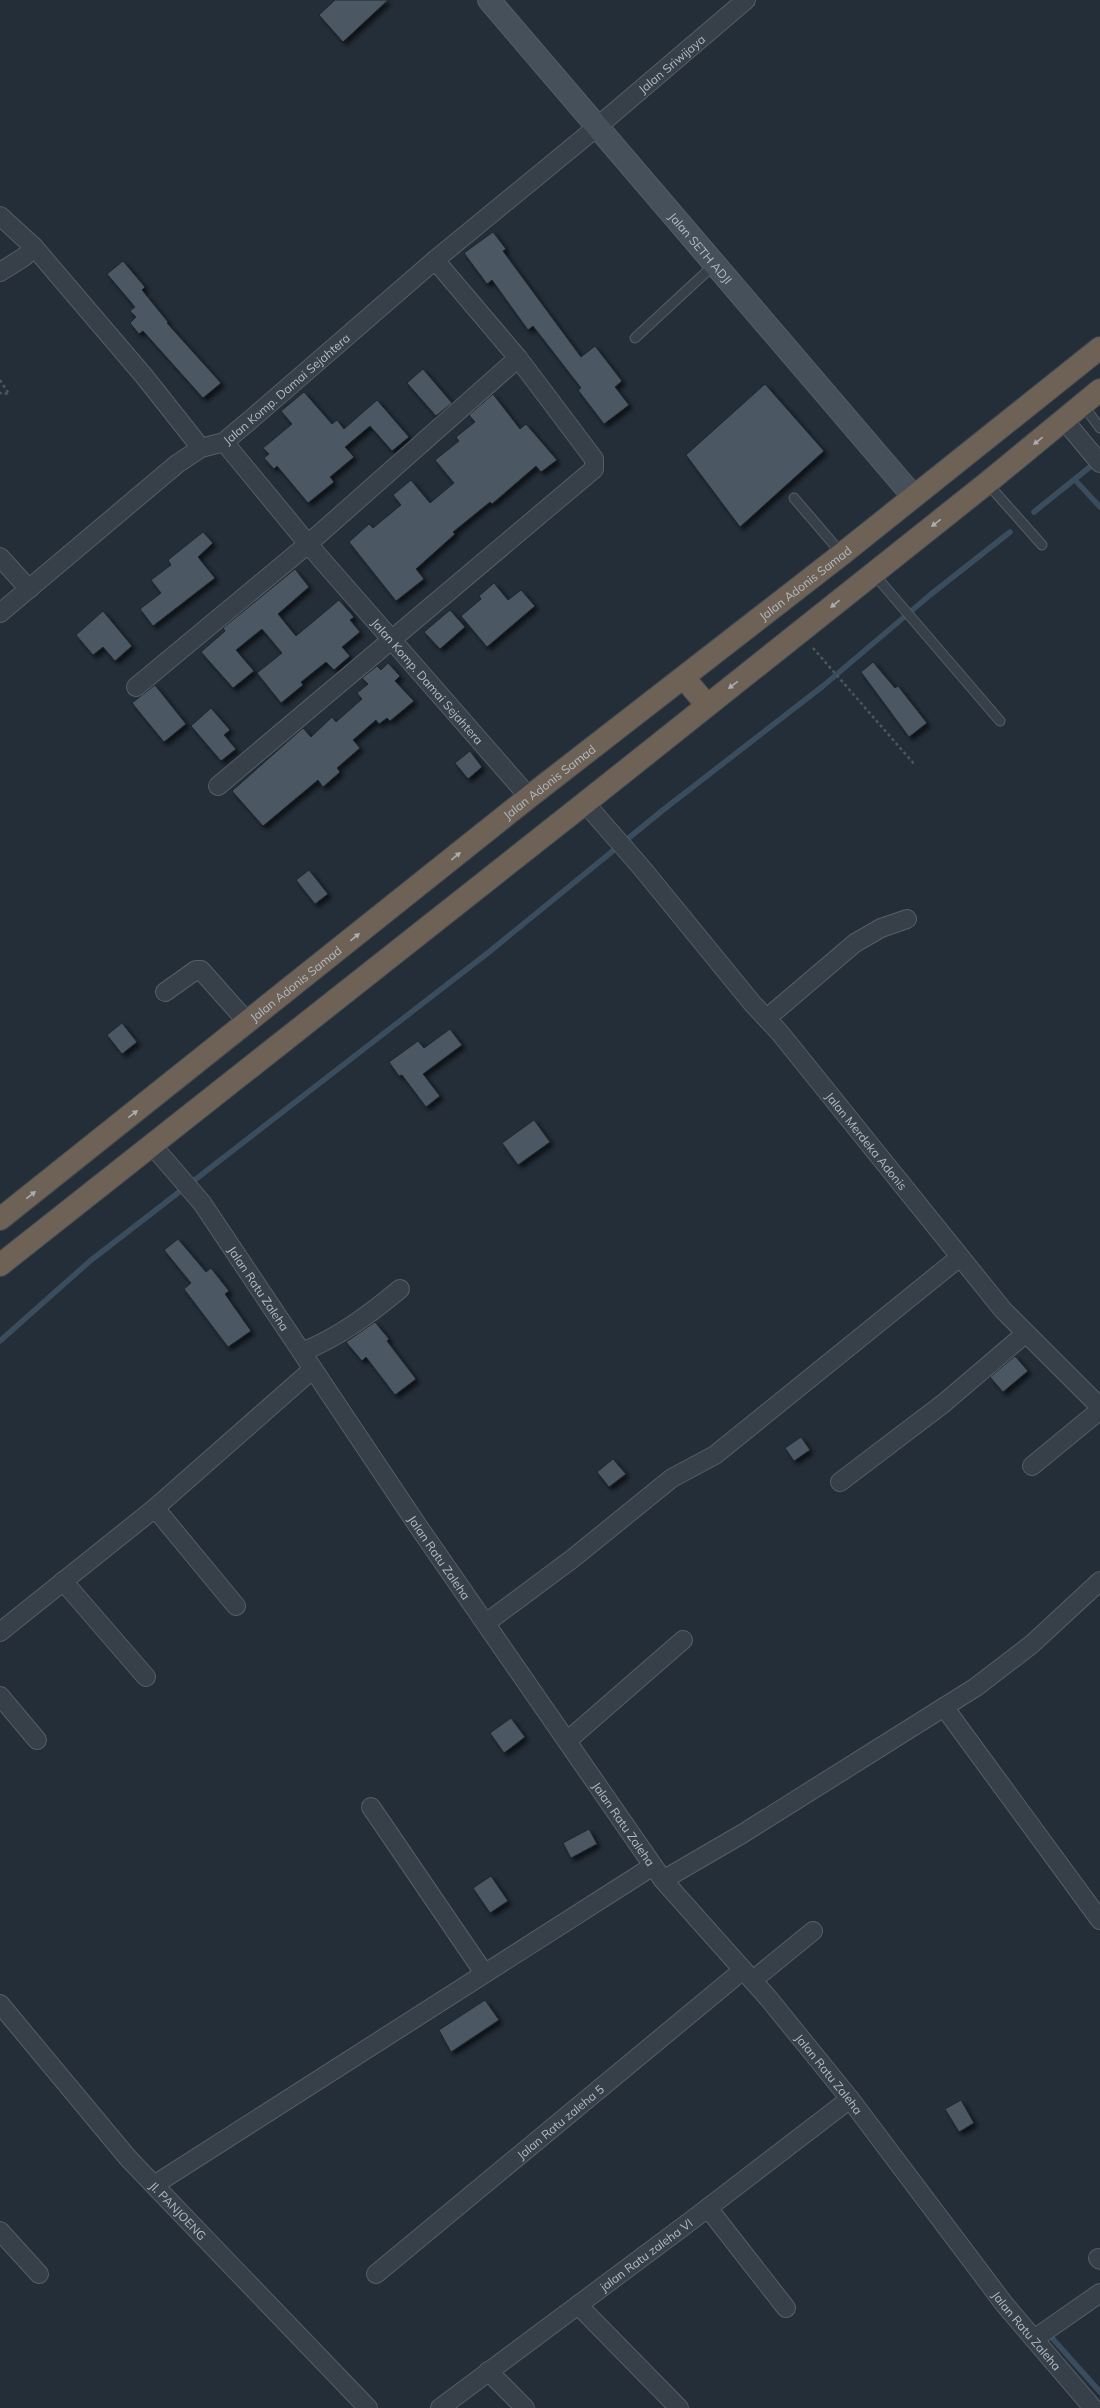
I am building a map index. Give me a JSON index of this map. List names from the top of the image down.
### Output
{
  "streets": {
    "highway": ["Jalan Adonis Samad"],
    "street": [
      "Jalan Sriwijaya",
      "Jalan SETH ADJI",
      "Jalan Komp. Damai Sejahtera",
      "Jalan Merdeka Adonis",
      "Jalan Ratu Zaleha",
      "Jalan Ratu zaleha 5",
      "Jl. PANJOENG",
      "jalan Ratu zaleha VI"
    ]
  },
  "crossings": [
    ["Jalan Sriwijaya", "Jalan SETH ADJI"],
    ["Jalan Sriwijaya", "Jalan Komp. Damai Sejahtera"],
    ["Jalan SETH ADJI", "Jalan Komp. Damai Sejahtera"],
    ["Jalan SETH ADJI", "Jalan Adonis Samad"],
    ["Jalan Komp. Damai Sejahtera", "Jalan Adonis Samad"],
    ["Jalan Ratu Zaleha", "Jalan Ratu zaleha 5"],
    ["Jalan Ratu Zaleha", "jalan Ratu zaleha VI"]
  ]
}
